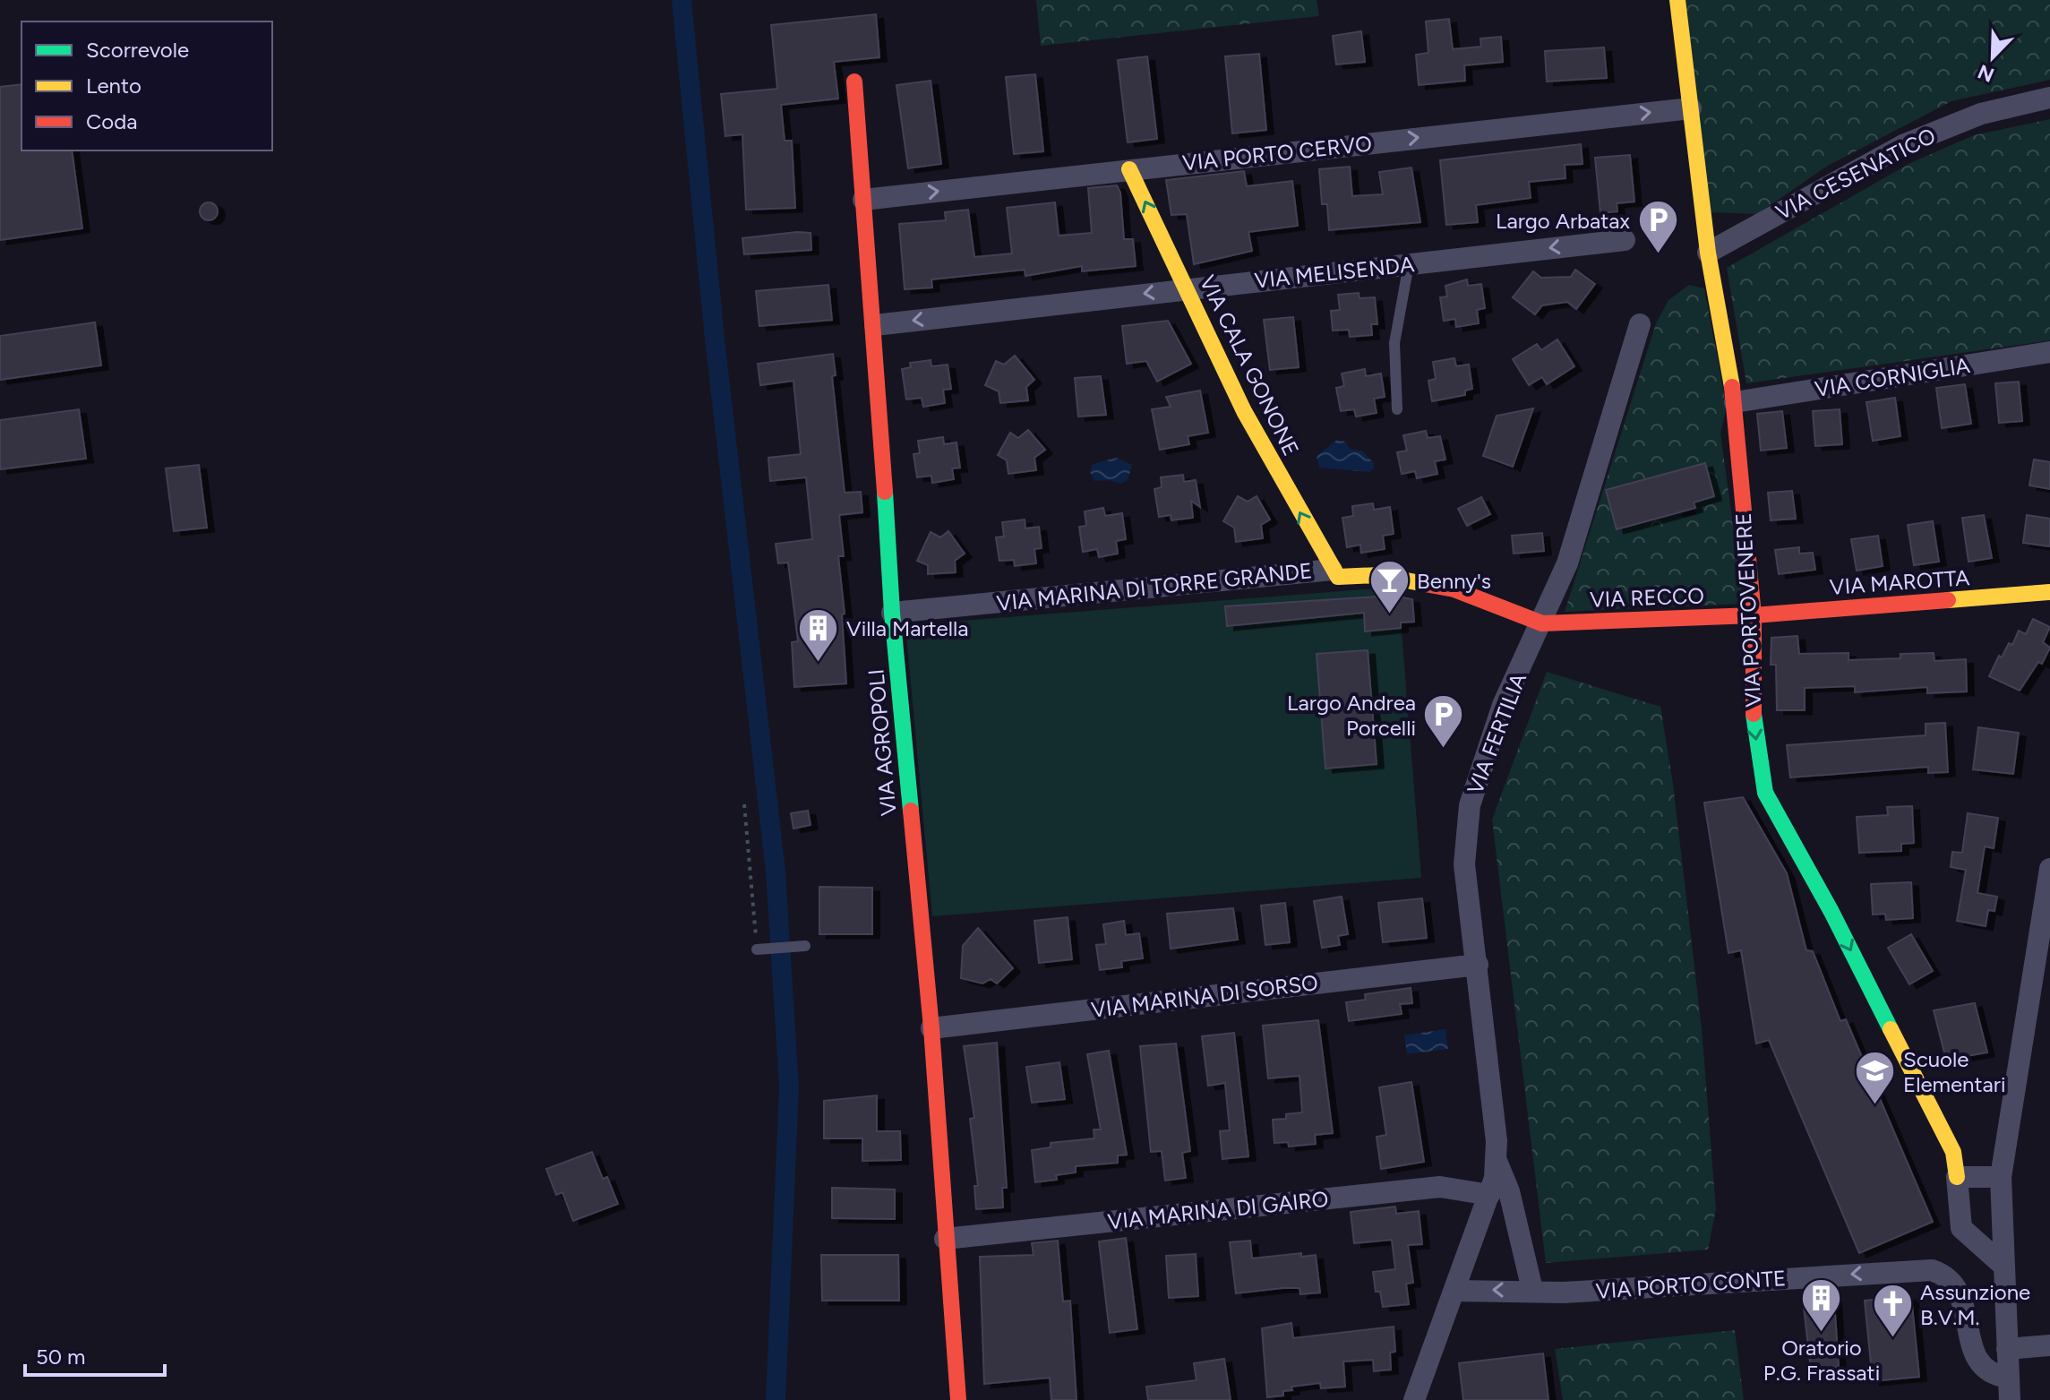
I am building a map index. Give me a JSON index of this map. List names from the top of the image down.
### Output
{
  "streets": {
    "street": [
      "VIA PORTO CERVO",
      "VIA CESENATICO",
      "VIA MELISENDA",
      "VIA CALA GONONE",
      "VIA CORNIGLIA",
      "VIA MAROTTA",
      "VIA MARINA DI TORRE GRANDE",
      "VIA RECCO",
      "VIA PORTOVENERE",
      "VIA FERTILIA",
      "VIA AGROPOLI",
      "VIA MARINA DI SORSO",
      "VIA MARINA DI GAIRO",
      "VIA PORTO CONTE"
    ]
  },
  "crossings": [
    ["VIA PORTO CERVO", "VIA CALA GONONE"],
    ["VIA PORTO CERVO", "VIA PORTOVENERE"],
    ["VIA PORTO CERVO", "VIA AGROPOLI"],
    ["VIA CESENATICO", "VIA PORTOVENERE"],
    ["VIA MELISENDA", "VIA CALA GONONE"],
    ["VIA MELISENDA", "VIA AGROPOLI"],
    ["VIA CALA GONONE", "VIA MARINA DI TORRE GRANDE"],
    ["VIA CORNIGLIA", "VIA PORTOVENERE"],
    ["VIA MAROTTA", "VIA RECCO"],
    ["VIA MAROTTA", "VIA PORTOVENERE"],
    ["VIA MARINA DI TORRE GRANDE", "VIA RECCO"],
    ["VIA MARINA DI TORRE GRANDE", "VIA FERTILIA"],
    ["VIA MARINA DI TORRE GRANDE", "VIA AGROPOLI"],
    ["VIA RECCO", "VIA PORTOVENERE"],
    ["VIA RECCO", "VIA FERTILIA"],
    ["VIA FERTILIA", "VIA MARINA DI SORSO"],
    ["VIA AGROPOLI", "VIA MARINA DI SORSO"],
    ["VIA AGROPOLI", "VIA MARINA DI GAIRO"]
  ],
  "one_way": [
    "VIA PORTO CERVO",
    "VIA MELISENDA",
    "VIA CALA GONONE",
    "VIA PORTOVENERE",
    "VIA PORTO CONTE"
  ],
  "places": {
    "parking": ["Largo Arbatax", "Largo Andrea Porcelli"],
    "bar": ["Benny's"],
    "building": ["Villa Martella", "Oratorio P.G. Frassati"],
    "school or university": ["Scuole Elementari"],
    "church": ["Assunzione B.V.M."]
  },
  "legend": ["Scorrevole", "Lento", "Coda"],
  "scale_bar": "50 m",
  "north": "bottom left"
}
